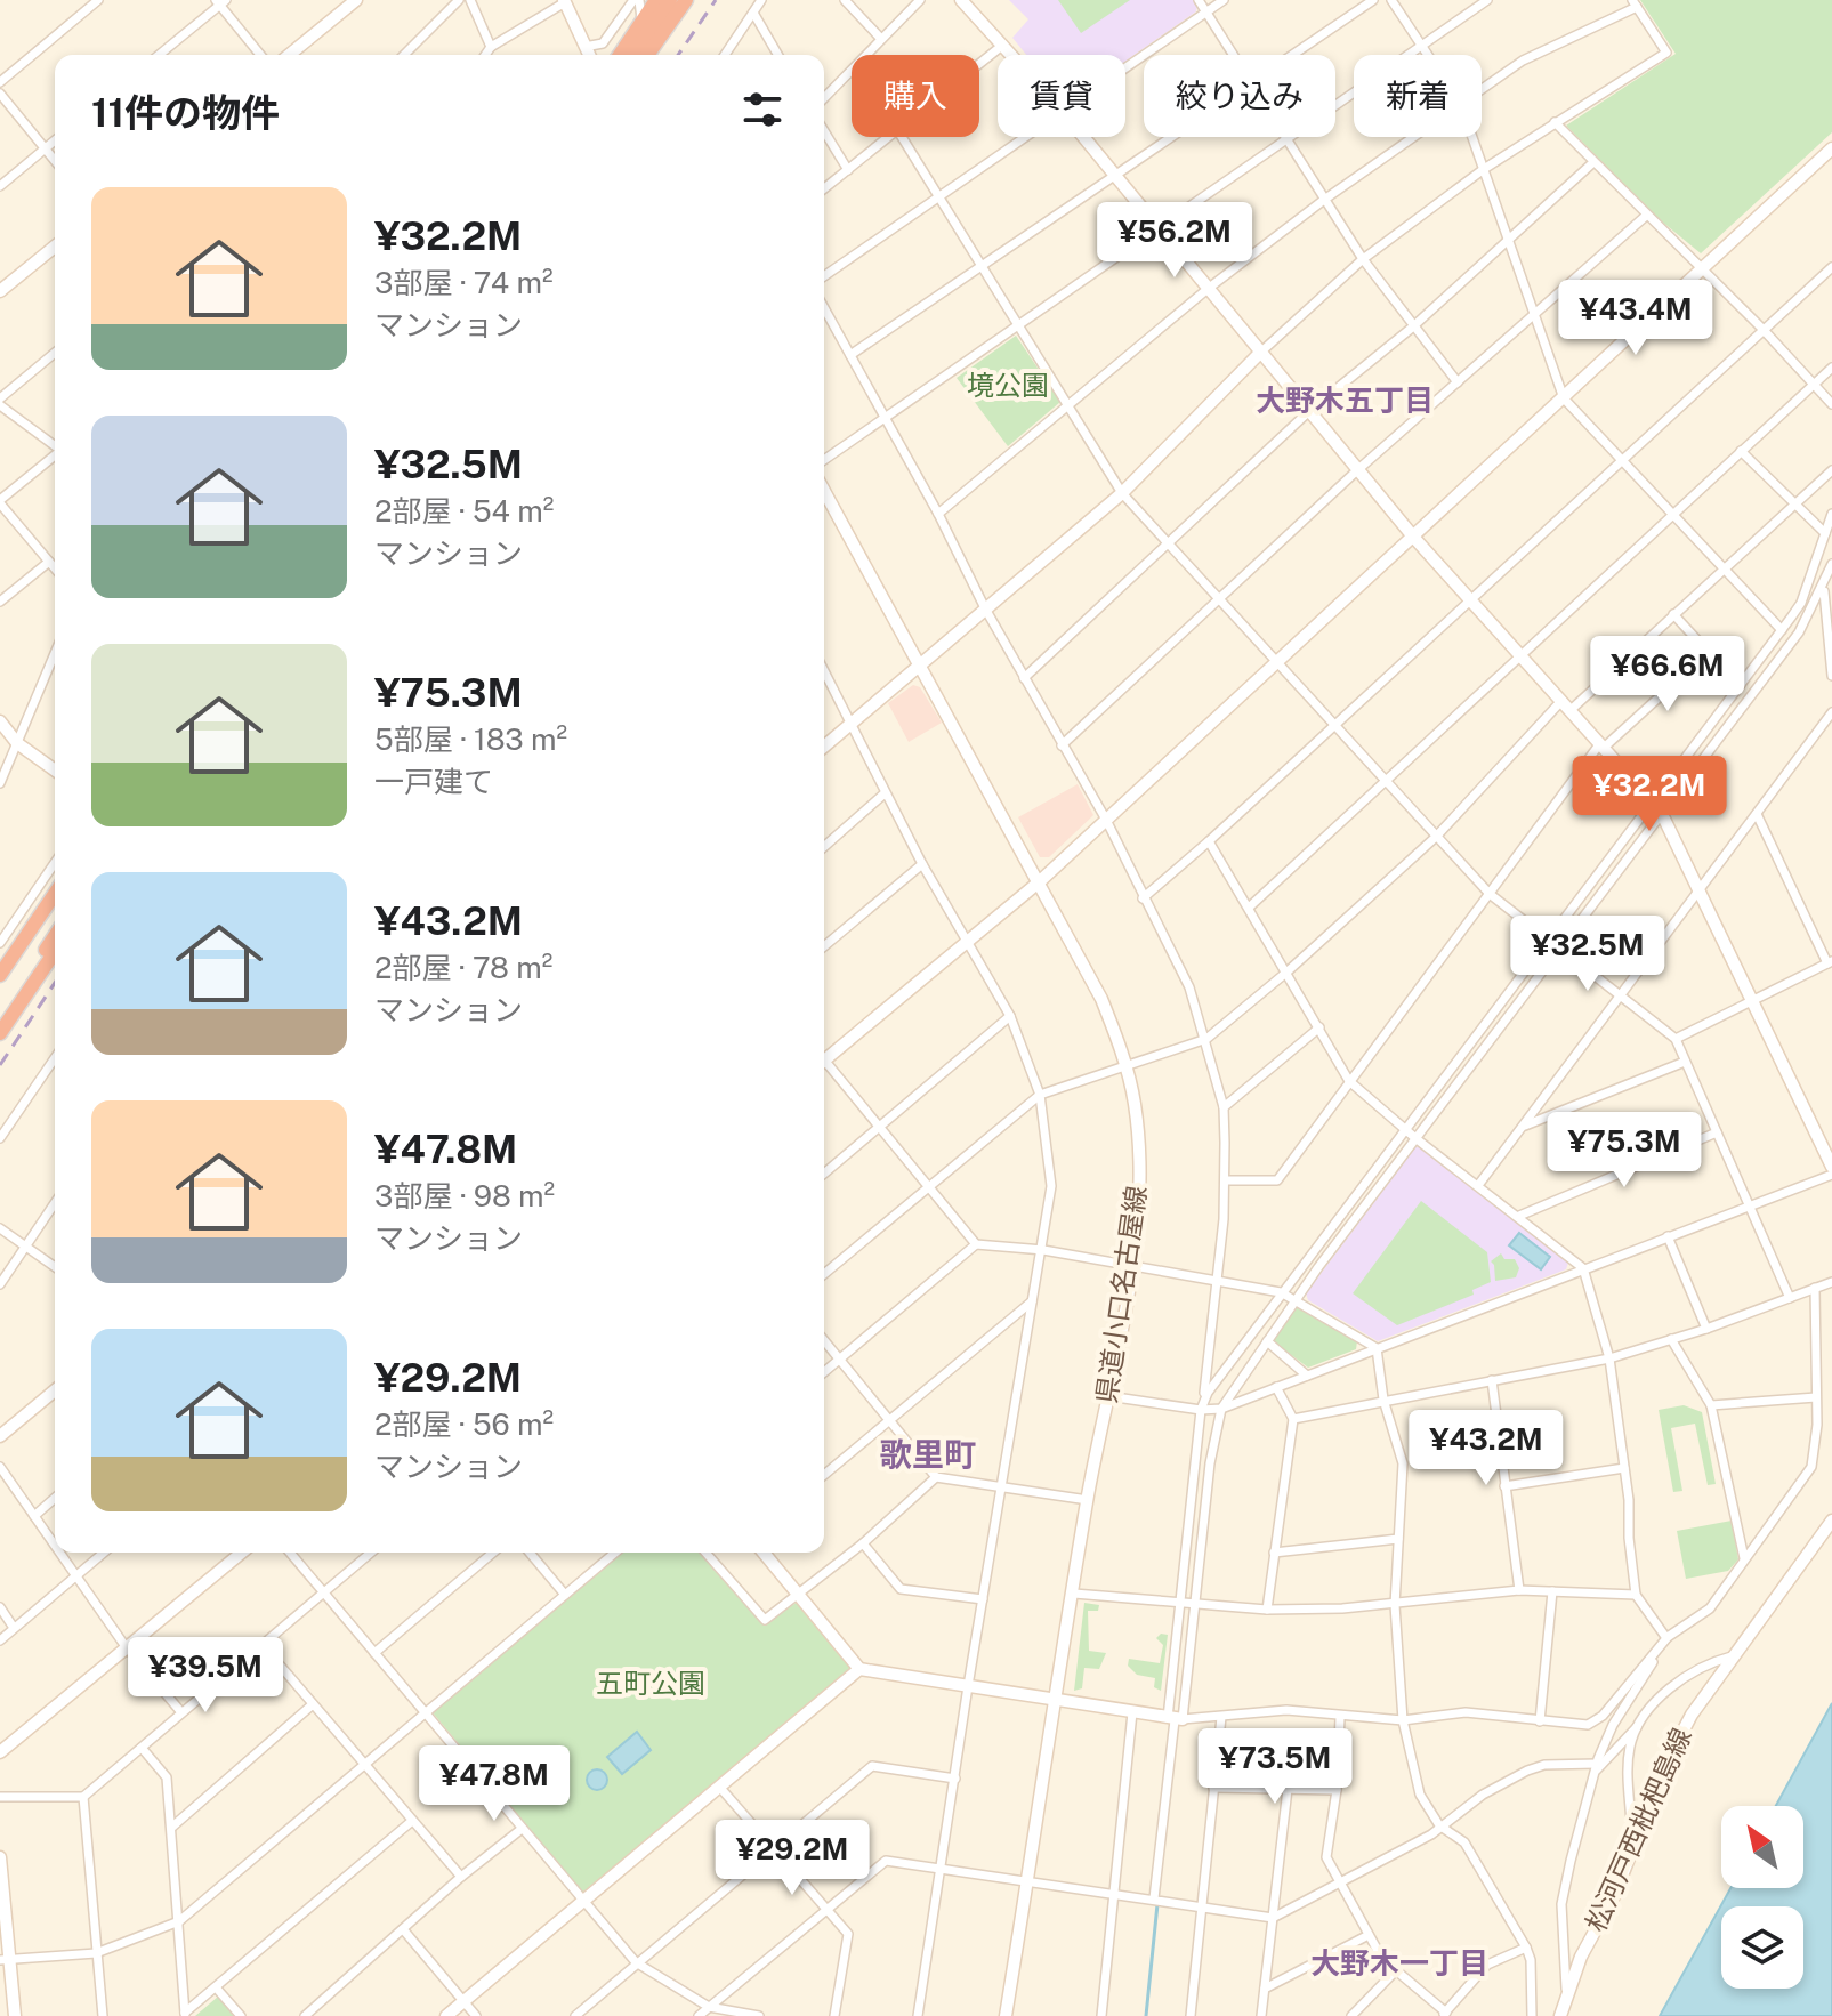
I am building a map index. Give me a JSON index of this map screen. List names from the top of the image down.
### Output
{
  "streets": {
    "street": ["県道小口名古屋線", "松河戸西枇杷島線"]
  },
  "districts": ["大野木五丁目", "歌里町", "大野木一丁目"],
  "parks": ["境公園", "五町公園"],
  "north": "top left",
  "page": {
    "chip": [
      "購入",
      "賃貸",
      "絞り込み",
      "新着"
    ],
    "heading": "11件の物件",
    "list": [
      {
        "name": "¥32.2M",
        "note": "3部屋 · 74 m² · マンション"
      },
      {
        "name": "¥32.5M",
        "note": "2部屋 · 54 m² · マンション"
      },
      {
        "name": "¥75.3M",
        "note": "5部屋 · 183 m² · 一戸建て"
      },
      {
        "name": "¥43.2M",
        "note": "2部屋 · 78 m² · マンション"
      },
      {
        "name": "¥47.8M",
        "note": "3部屋 · 98 m² · マンション"
      },
      {
        "name": "¥29.2M",
        "note": "2部屋 · 56 m² · マンション"
      }
    ],
    "price": [
      "¥56.2M",
      "¥43.4M",
      "¥66.6M",
      "¥32.2M",
      "¥32.5M",
      "¥75.3M",
      "¥43.2M",
      "¥39.5M",
      "¥73.5M",
      "¥47.8M",
      "¥29.2M"
    ]
  }
}
